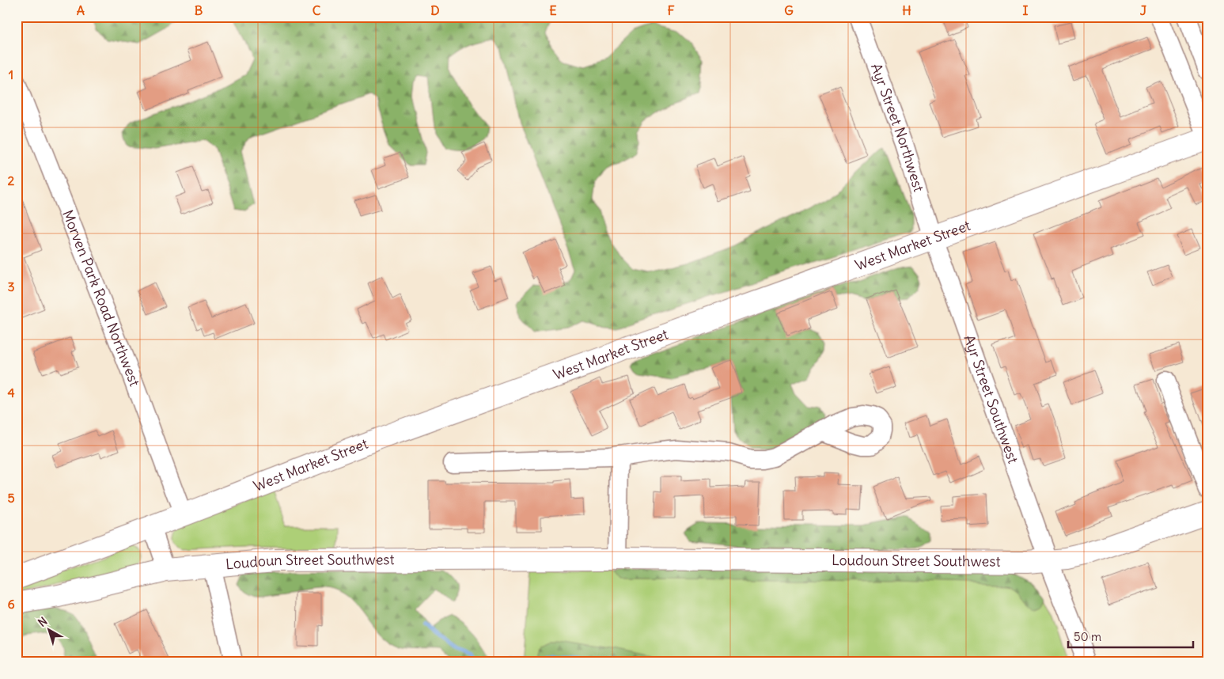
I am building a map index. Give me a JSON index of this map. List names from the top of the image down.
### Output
{
  "streets": {
    "main road": ["West Market Street", "Loudoun Street Southwest"],
    "street": ["Ayr Street Northwest", "Morven Park Road Northwest", "Ayr Street Southwest"]
  },
  "crossings": [
    ["Ayr Street Northwest", "West Market Street"],
    ["Ayr Street Northwest", "Ayr Street Southwest"],
    ["West Market Street", "Morven Park Road Northwest"],
    ["West Market Street", "Ayr Street Southwest"],
    ["Ayr Street Southwest", "Loudoun Street Southwest"]
  ],
  "scale_bar": "50 m",
  "north": "top left",
  "grid": {
    "columns": [
      "A",
      "B",
      "C",
      "D",
      "E",
      "F",
      "G",
      "H",
      "I",
      "J"
    ],
    "rows": [
      "1",
      "2",
      "3",
      "4",
      "5",
      "6"
    ]
  }
}
